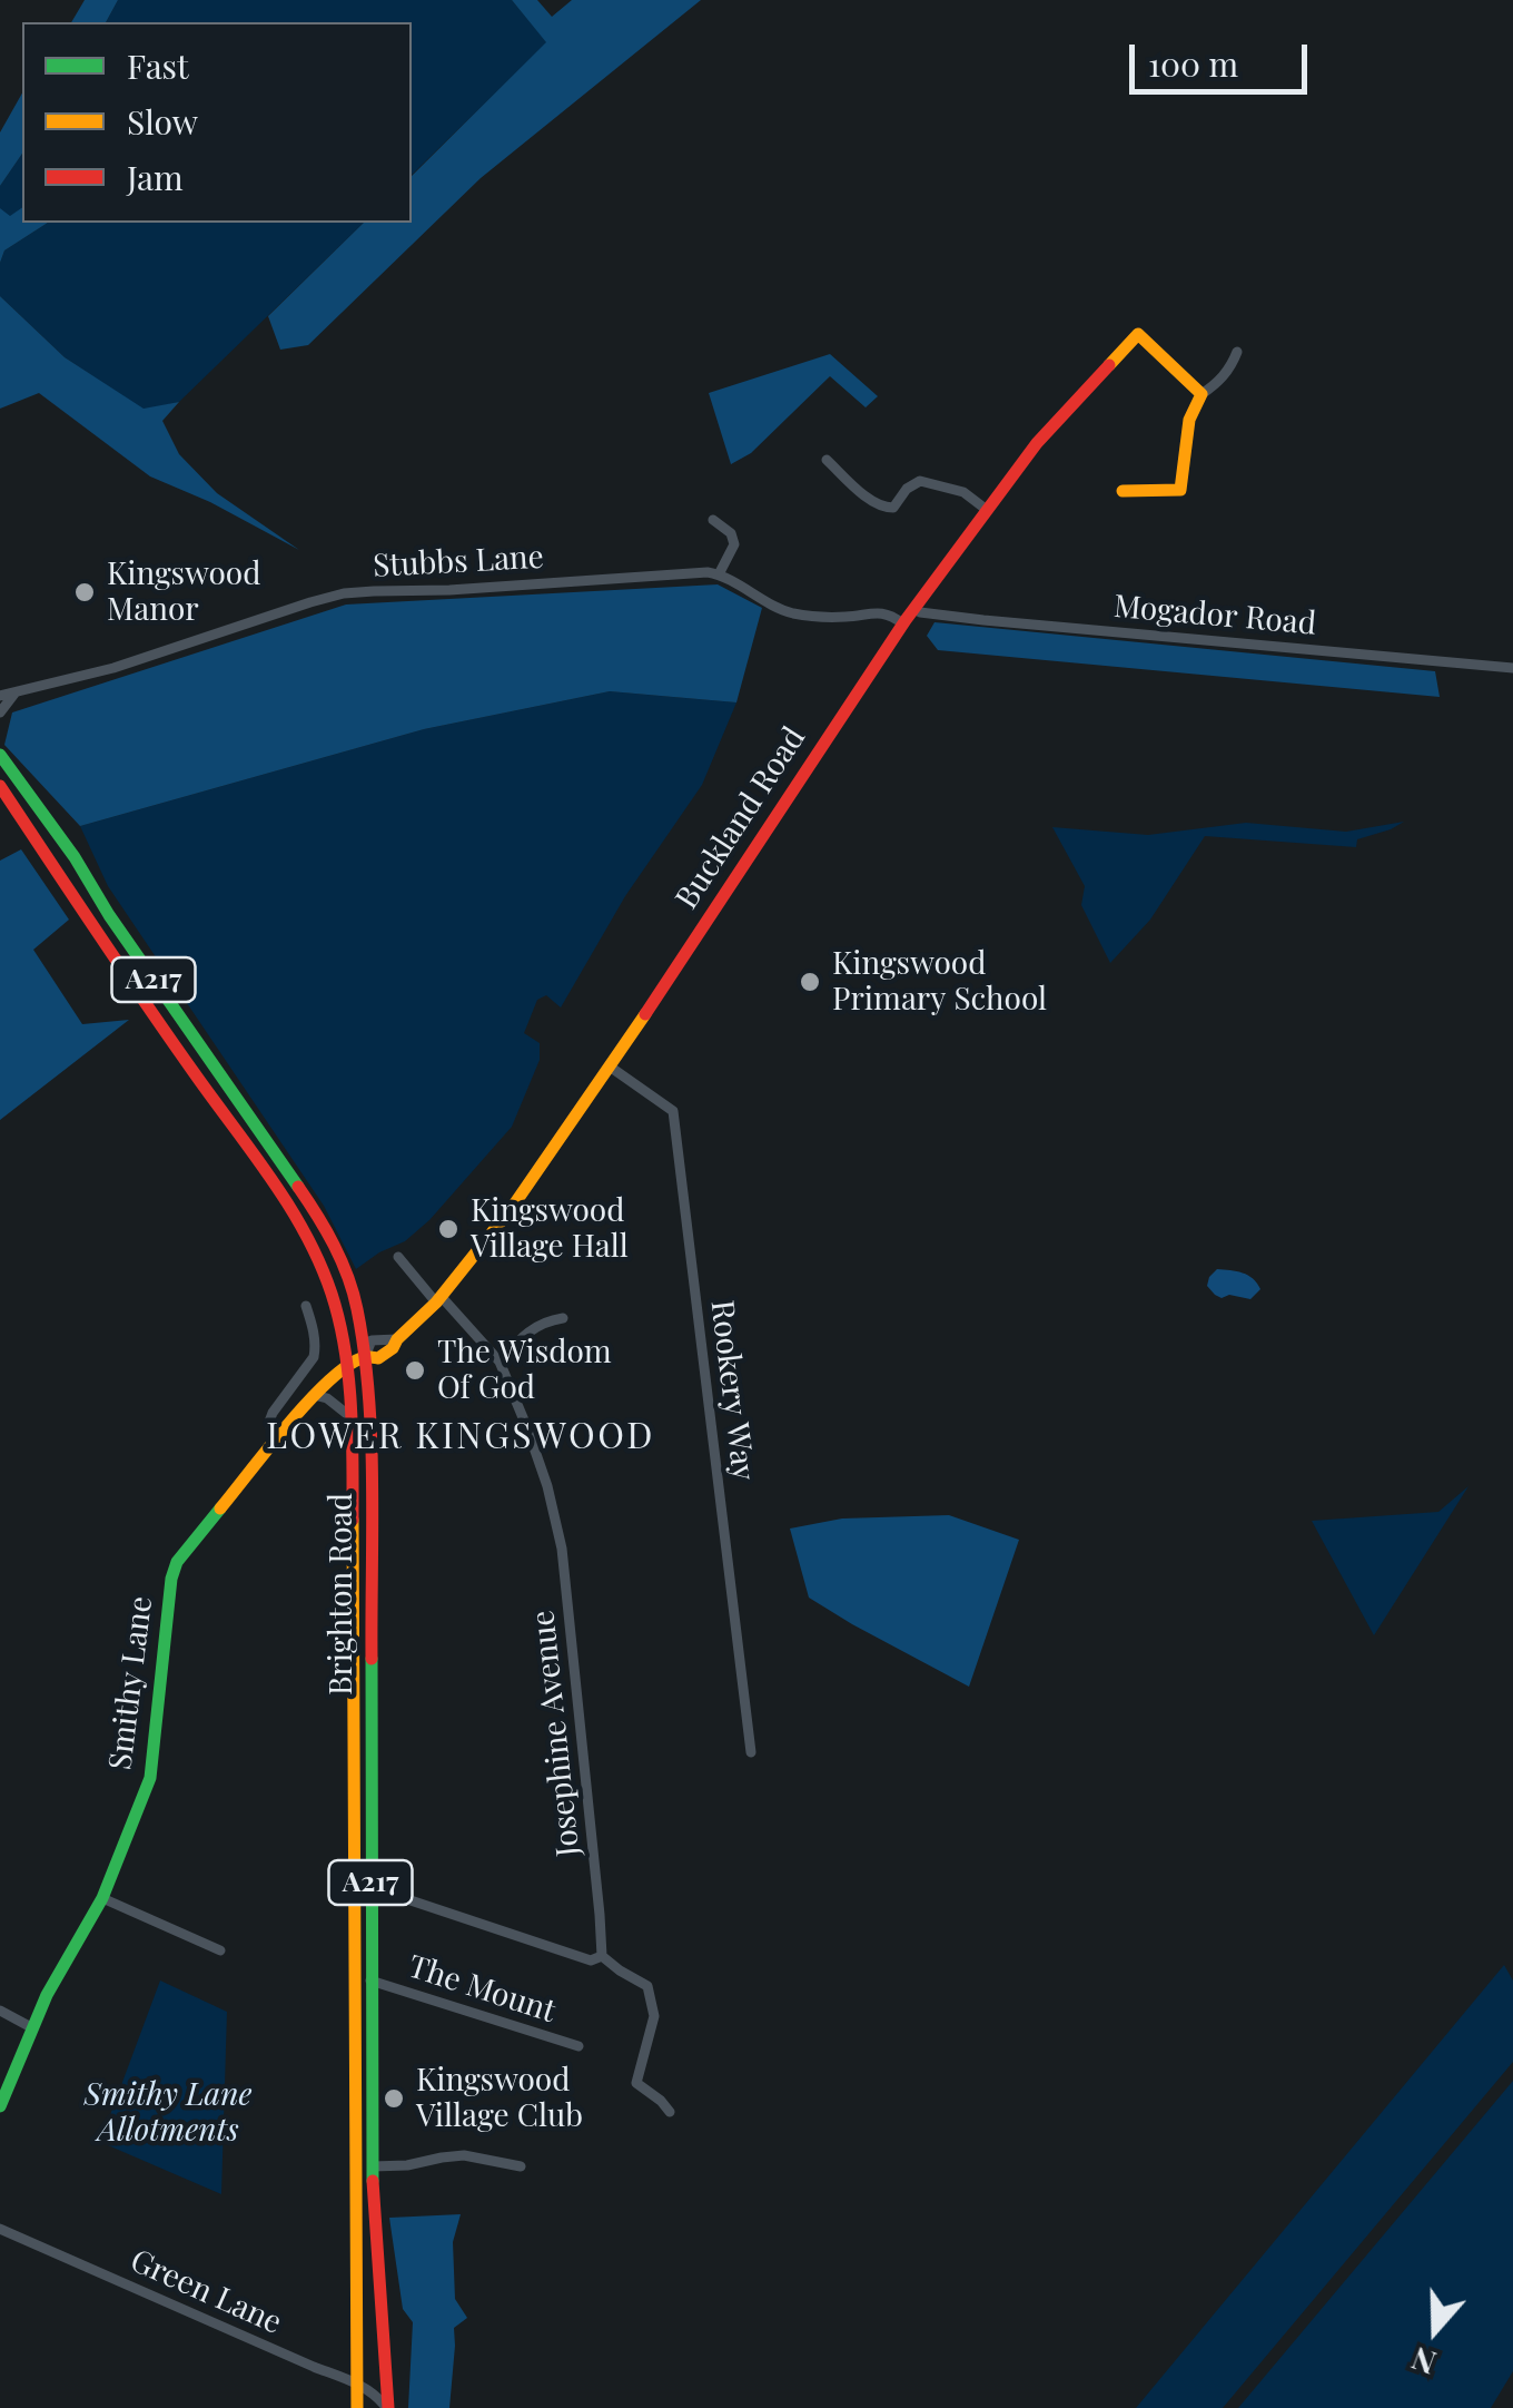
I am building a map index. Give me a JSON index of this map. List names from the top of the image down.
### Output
{
  "streets": {
    "main road": [
      "Buckland Road",
      "A217",
      "Brighton Road",
      "Smithy Lane"
    ],
    "street": [
      "Stubbs Lane",
      "Mogador Road",
      "Rookery Way",
      "Josephine Avenue",
      "The Mount",
      "Green Lane"
    ]
  },
  "crossings": [
    ["Mogador Road", "Buckland Road"],
    ["Buckland Road", "Rookery Way"],
    ["Buckland Road", "Brighton Road"],
    ["Buckland Road", "Smithy Lane"],
    ["Buckland Road", "Josephine Avenue"],
    ["Brighton Road", "Smithy Lane"],
    ["Brighton Road", "The Mount"],
    ["Brighton Road", "Green Lane"]
  ],
  "districts": ["LOWER KINGSWOOD"],
  "parks": ["Smithy Lane Allotments"],
  "places": [
    "Kingswood Manor",
    "Kingswood Primary School",
    "Kingswood Village Hall",
    "The Wisdom Of God",
    "Kingswood Village Club"
  ],
  "legend": ["Fast", "Slow", "Jam"],
  "scale_bar": "100 m",
  "north": "bottom"
}
